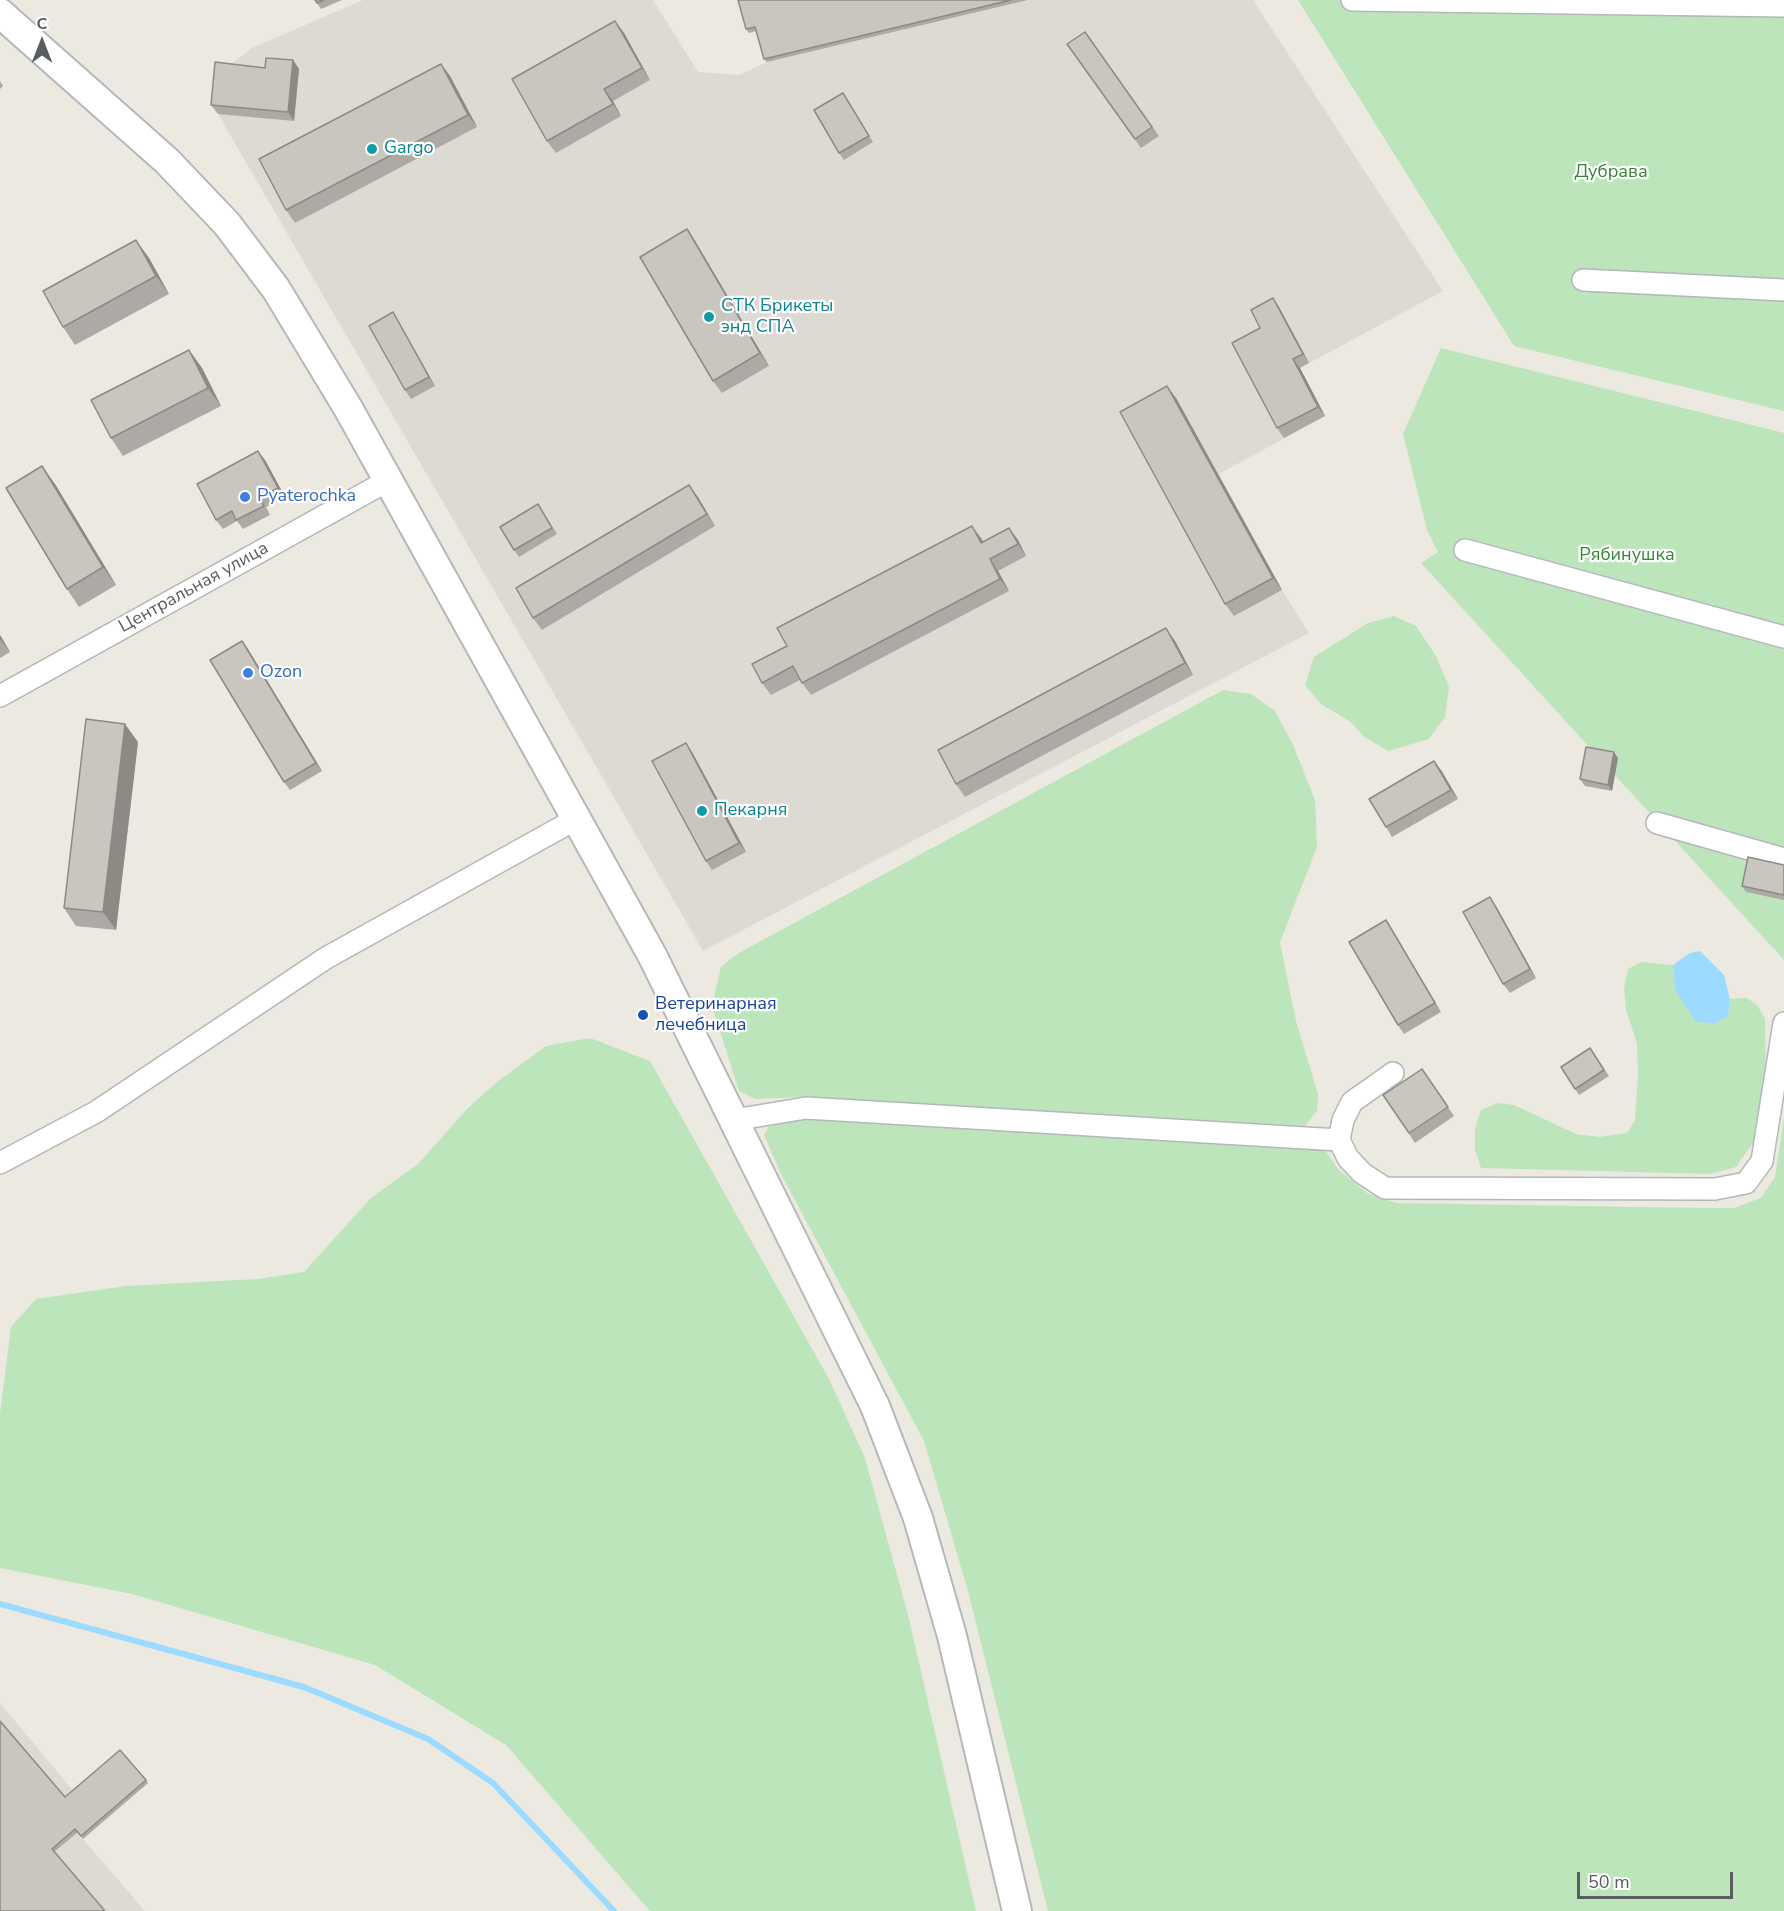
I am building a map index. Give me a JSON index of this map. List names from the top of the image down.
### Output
{
  "streets": {
    "street": ["Центральная улица"]
  },
  "parks": ["Дубрава", "Рябинушка"],
  "places": [
    "Gargo",
    "СТК Брикеты энд СПА",
    "Pyaterochka",
    "Ozon",
    "Пекарня",
    "Ветеринарная лечебница"
  ],
  "scale_bar": "50 m",
  "north": "top"
}
